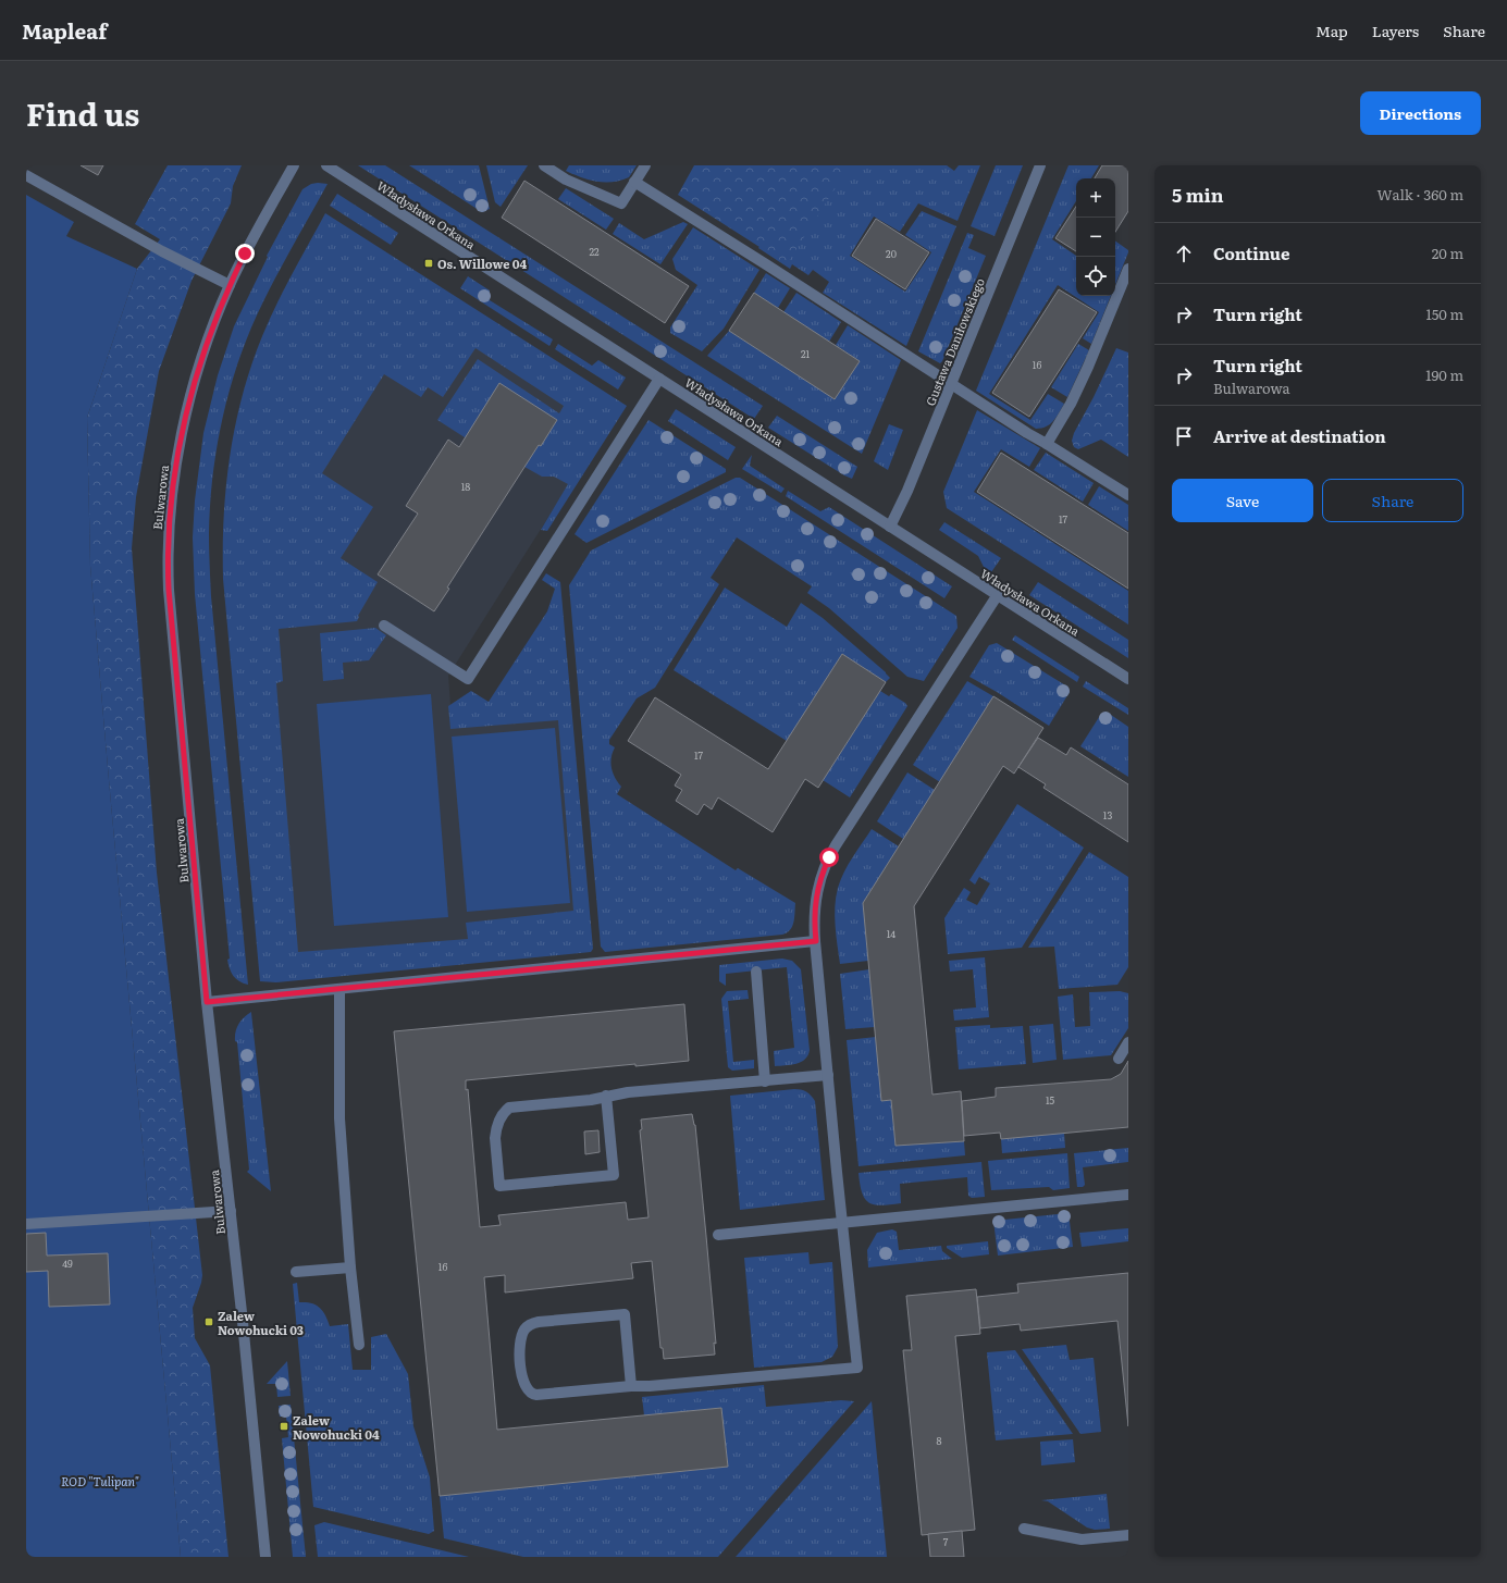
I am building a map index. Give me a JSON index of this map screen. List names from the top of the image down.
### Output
{
  "streets": {
    "street": ["Władysława Orkana", "Gustawa Daniłowskiego", "Bulwarowa"]
  },
  "crossings": [
    ["Władysława Orkana", "Gustawa Daniłowskiego"]
  ],
  "parks": ["ROD \"Tulipan\""],
  "places": {
    "transit": ["Os. Willowe 04", "Zalew Nowohucki 03", "Zalew Nowohucki 04"]
  },
  "house_numbers": [
    "22",
    "20",
    "21",
    "16",
    "18",
    "17",
    "17",
    "13",
    "14",
    "15",
    "49",
    "16",
    "8",
    "7"
  ],
  "page": {
    "header": "Mapleaf",
    "nav": ["Map", "Layers", "Share"],
    "title": "Find us",
    "buttons": [
      "Directions",
      ["Save", "Share"]
    ],
    "heading": ["5 min", "Walk · 360 m"],
    "map_buttons": ["+", "−"],
    "list": [
      ["Continue", "20 m"],
      ["Turn right", "150 m"],
      ["Turn right", "Bulwarowa", "190 m"],
      "Arrive at destination"
    ]
  }
}
